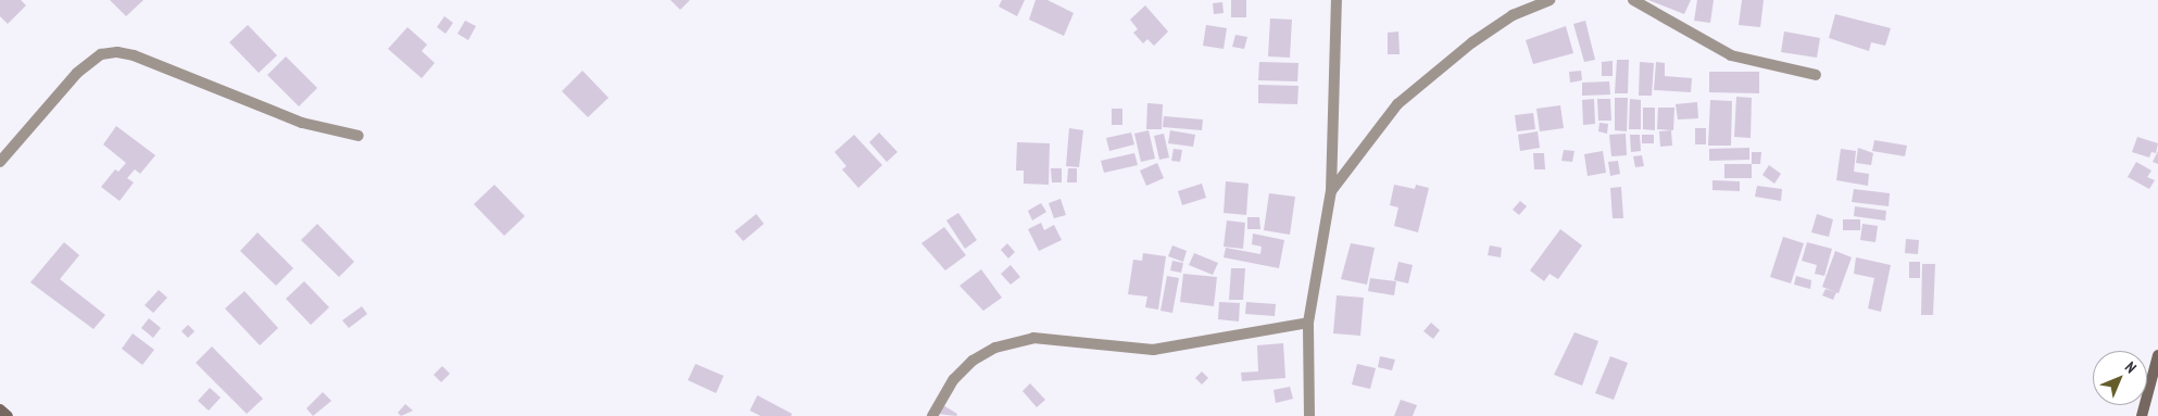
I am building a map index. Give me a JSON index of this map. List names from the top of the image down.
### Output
{
  "north": "top right"
}
